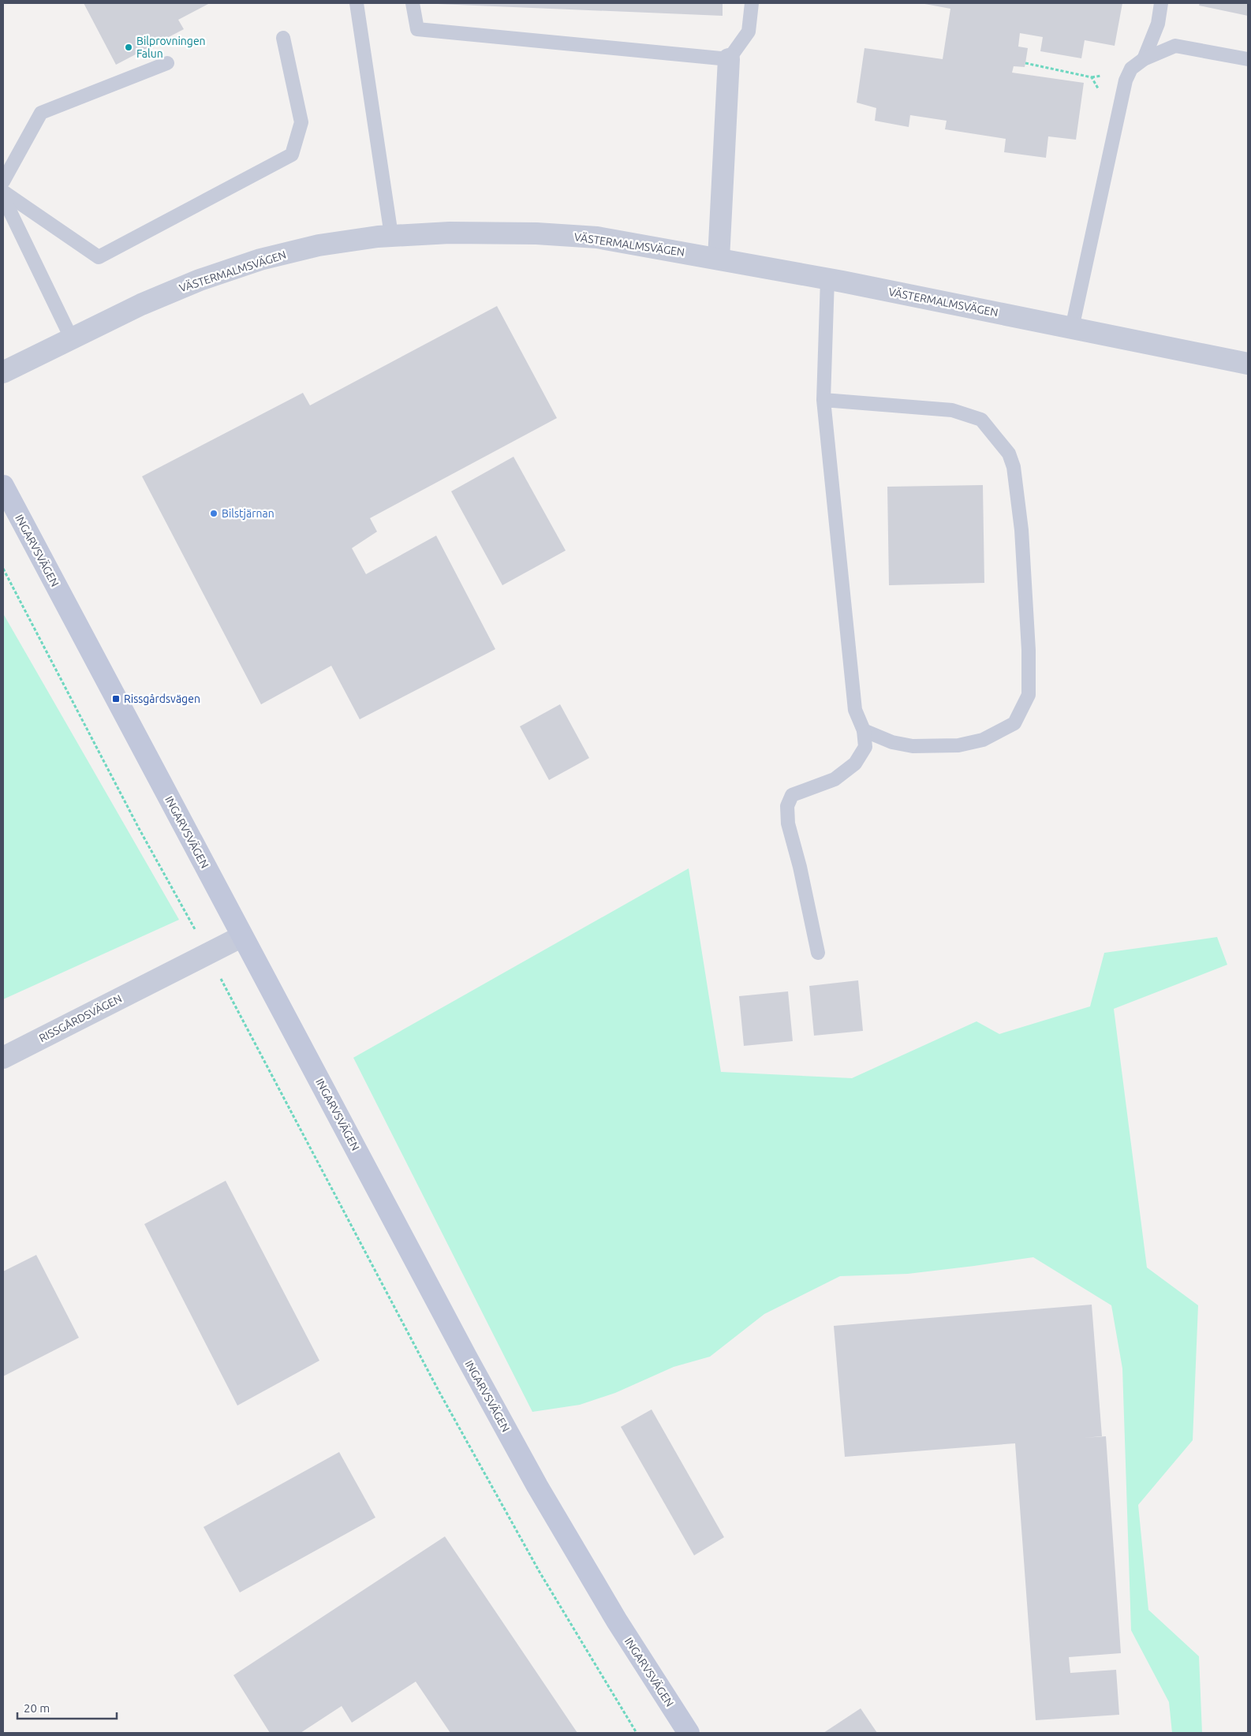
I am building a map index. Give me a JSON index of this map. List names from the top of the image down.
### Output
{
  "streets": {
    "street": ["VÄSTERMALMSVÄGEN", "INGARVSVÄGEN", "RISSGÅRDSVÄGEN"]
  },
  "crossings": [
    ["INGARVSVÄGEN", "RISSGÅRDSVÄGEN"]
  ],
  "places": {
    "other": ["Bilprovningen Falun", "Bilstjärnan"],
    "transit": ["Rissgårdsvägen"]
  },
  "scale_bar": "20 m"
}
